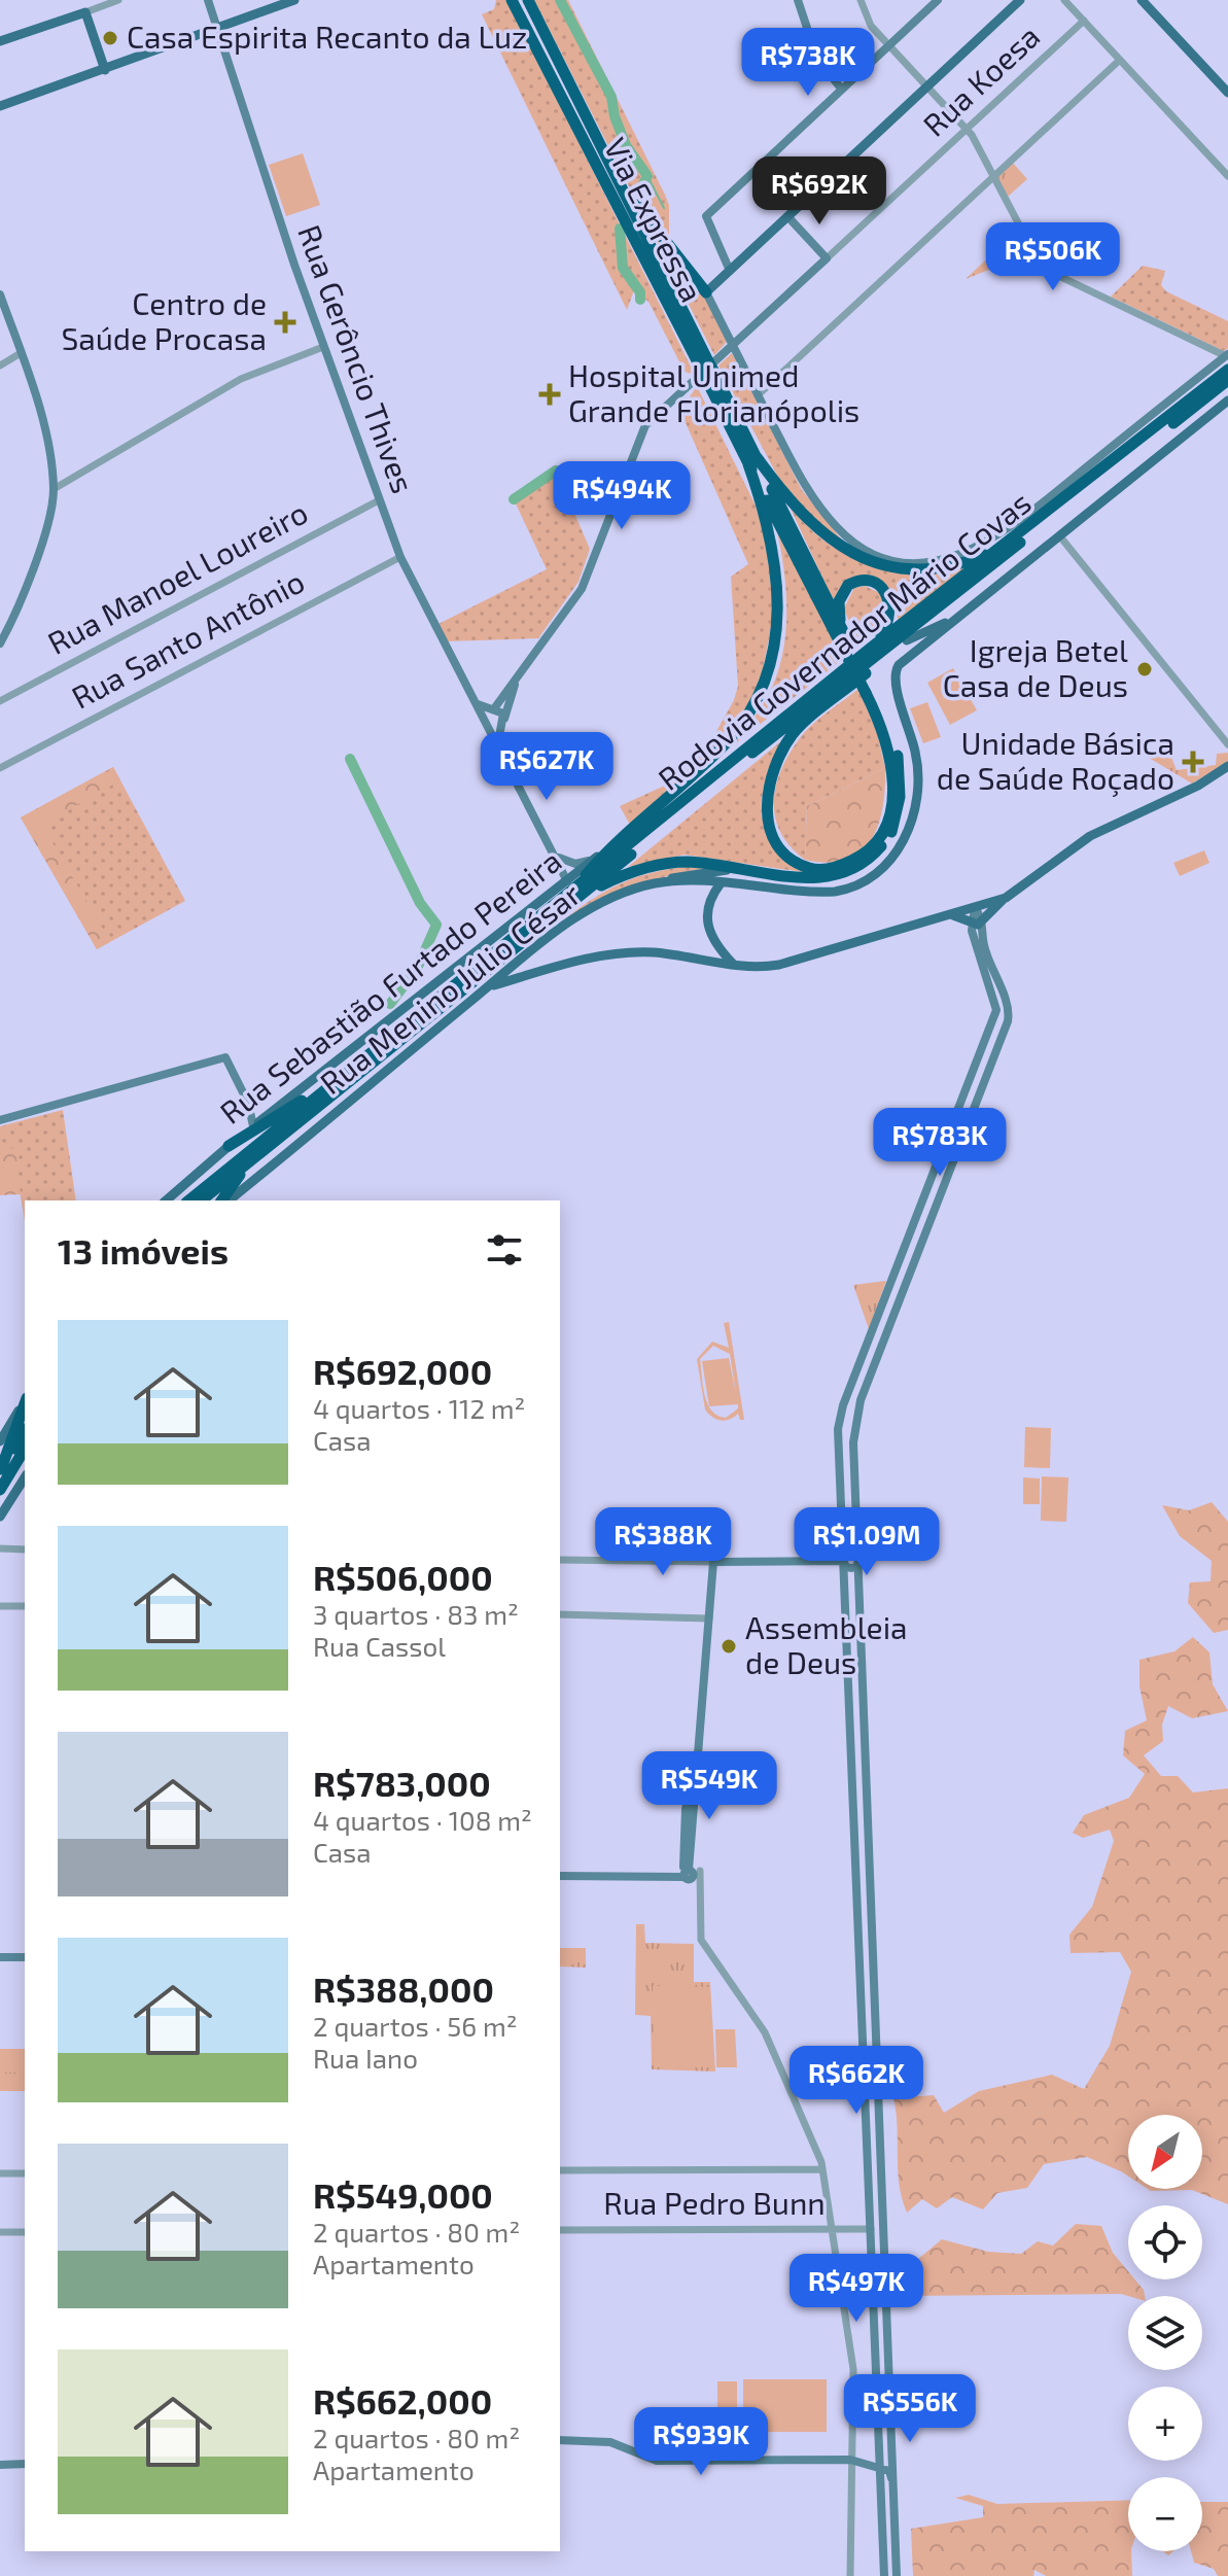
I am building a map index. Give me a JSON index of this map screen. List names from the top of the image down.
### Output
{
  "streets": {
    "highway": ["Via Expressa", "Rodovia Governador Mário Covas"],
    "main road": [
      "Rua Koesa",
      "Rua Gerôncio Thives",
      "Rua Sebastião Furtado Pereira",
      "Rua Menino Júlio César"
    ],
    "street": ["Rua Manoel Loureiro", "Rua Santo Antônio", "Rua Pedro Bunn"]
  },
  "crossings": [
    ["Rua Gerôncio Thives", "Rua Manoel Loureiro"],
    ["Rua Gerôncio Thives", "Rua Santo Antônio"]
  ],
  "places": {
    "other": ["Casa Espirita Recanto da Luz", "Igreja Betel Casa de Deus", "Assembleia de Deus"],
    "health": ["Centro de Saúde Procasa", "Hospital Unimed Grande Florianópolis", "Unidade Básica de Saúde Roçado"]
  },
  "north": "bottom left",
  "page": {
    "price": [
      "R$738K",
      "R$692K",
      "R$506K",
      "R$494K",
      "R$627K",
      "R$783K",
      "R$388K",
      "R$1.09M",
      "R$549K",
      "R$662K",
      "R$497K",
      "R$556K",
      "R$939K"
    ],
    "heading": "13 imóveis",
    "list": [
      {
        "name": "R$692,000",
        "note": "4 quartos · 112 m² · Casa"
      },
      {
        "name": "R$506,000",
        "note": "3 quartos · 83 m² · Rua Cassol"
      },
      {
        "name": "R$783,000",
        "note": "4 quartos · 108 m² · Casa"
      },
      {
        "name": "R$388,000",
        "note": "2 quartos · 56 m² · Rua Iano"
      },
      {
        "name": "R$549,000",
        "note": "2 quartos · 80 m² · Apartamento"
      },
      {
        "name": "R$662,000",
        "note": "2 quartos · 80 m² · Apartamento"
      }
    ],
    "map_buttons": ["+", "−"]
  }
}
